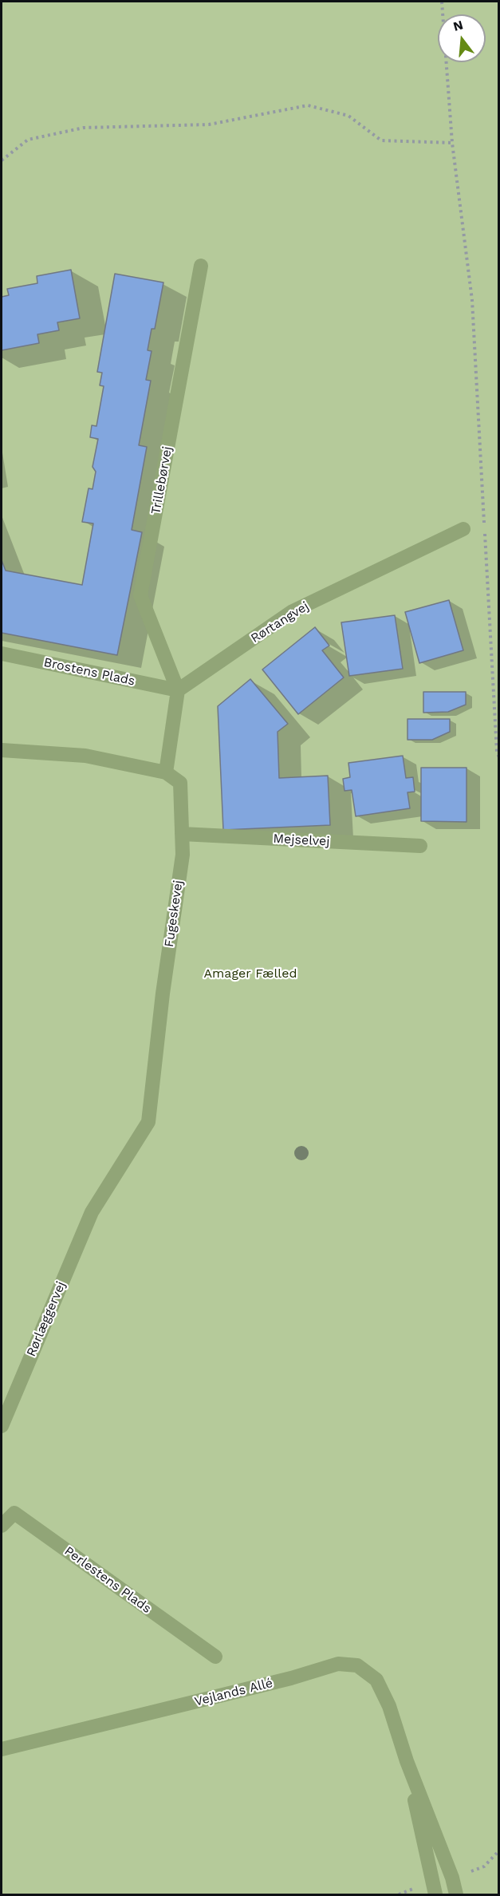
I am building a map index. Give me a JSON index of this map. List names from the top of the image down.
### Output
{
  "streets": {
    "street": [
      "Trillebørvej",
      "Rørtangvej",
      "Brostens Plads",
      "Mejselvej",
      "Fugeskevej",
      "Rørlæggervej",
      "Perlestens Plads",
      "Vejlands Allé"
    ]
  },
  "crossings": [
    ["Trillebørvej", "Rørtangvej"],
    ["Trillebørvej", "Brostens Plads"],
    ["Rørtangvej", "Brostens Plads"],
    ["Mejselvej", "Fugeskevej"],
    ["Fugeskevej", "Rørlæggervej"]
  ],
  "parks": ["Amager Fælled"],
  "north": "top"
}
